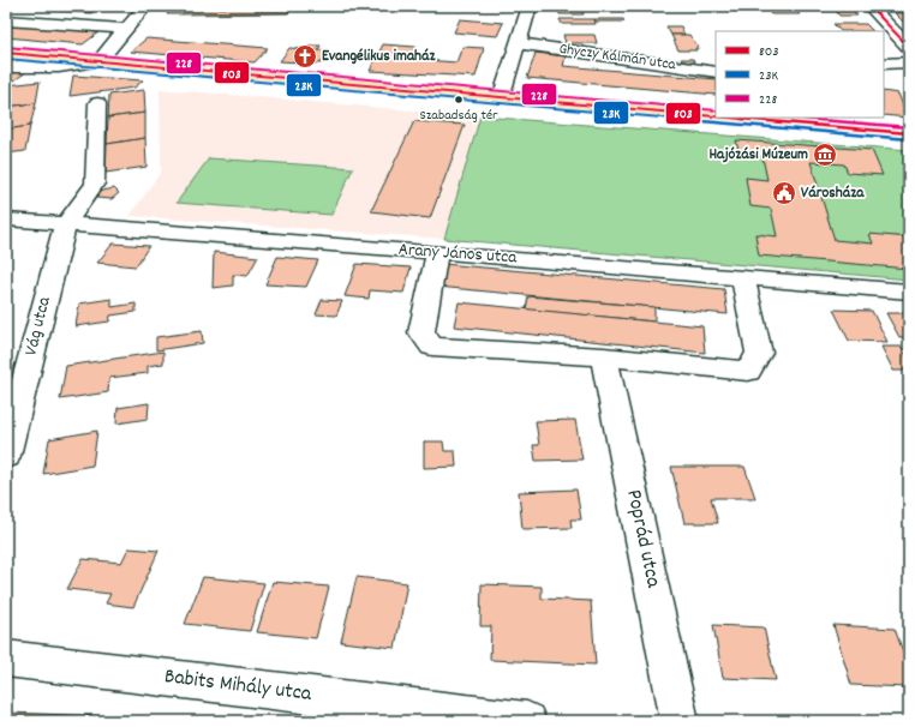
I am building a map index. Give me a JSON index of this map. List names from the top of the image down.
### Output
{
  "streets": {
    "street": [
      "Ghyczy Kálmán utca",
      "Arany János utca",
      "Vág utca",
      "Poprád utca",
      "Babits Mihály utca"
    ]
  },
  "crossings": [
    ["Arany János utca", "Vág utca"]
  ],
  "places": {
    "church": ["Evangélikus imaház"],
    "other": ["Szabadság tér"],
    "museum": ["Hajózási Múzeum"],
    "public building": ["Városháza"]
  },
  "lines": ["transit line 803", "transit line 228", "transit line 23K"],
  "legend": ["803", "23K", "228"]
}
